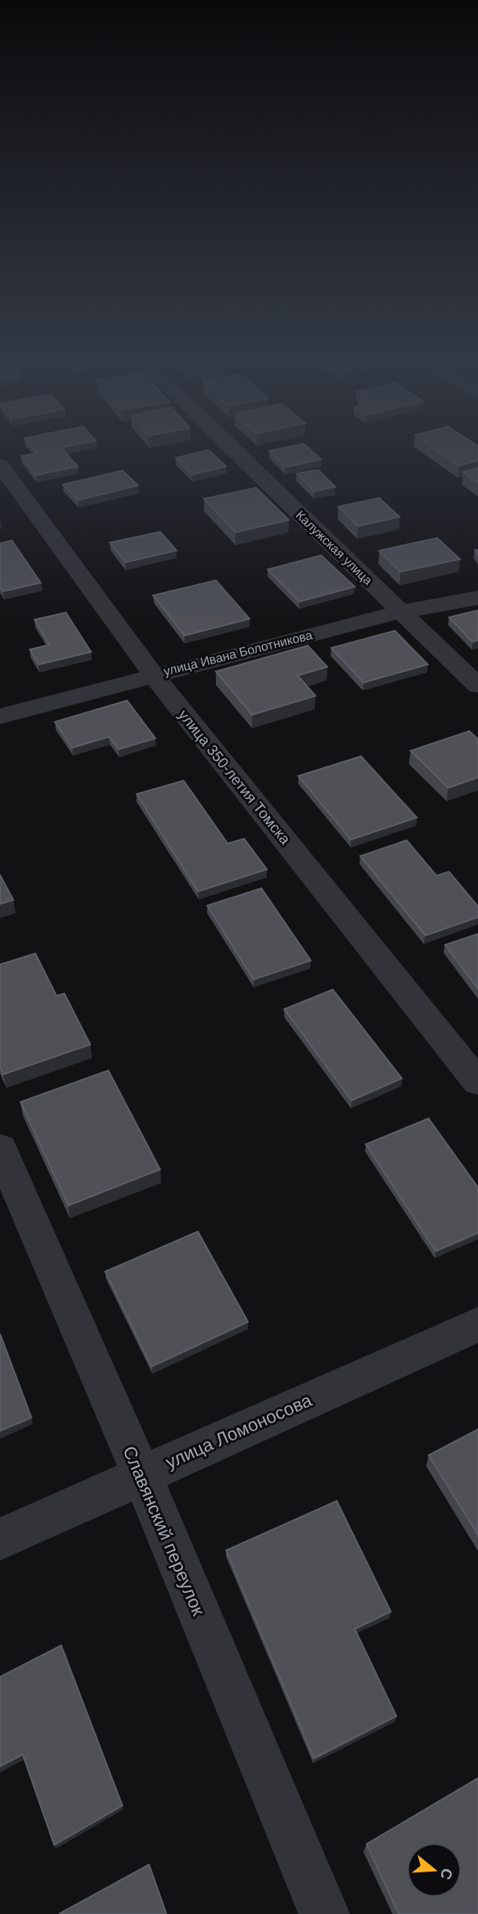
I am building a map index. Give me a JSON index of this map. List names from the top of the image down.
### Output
{
  "streets": {
    "street": [
      "Калужская улица",
      "улица Ивана Болотникова",
      "улица 350-летия Томска",
      "улица Ломоносова",
      "Славянский переулок"
    ]
  },
  "crossings": [
    ["Калужская улица", "улица Ивана Болотникова"],
    ["улица Ивана Болотникова", "улица 350-летия Томска"],
    ["улица Ломоносова", "Славянский переулок"]
  ],
  "north": "right"
}
